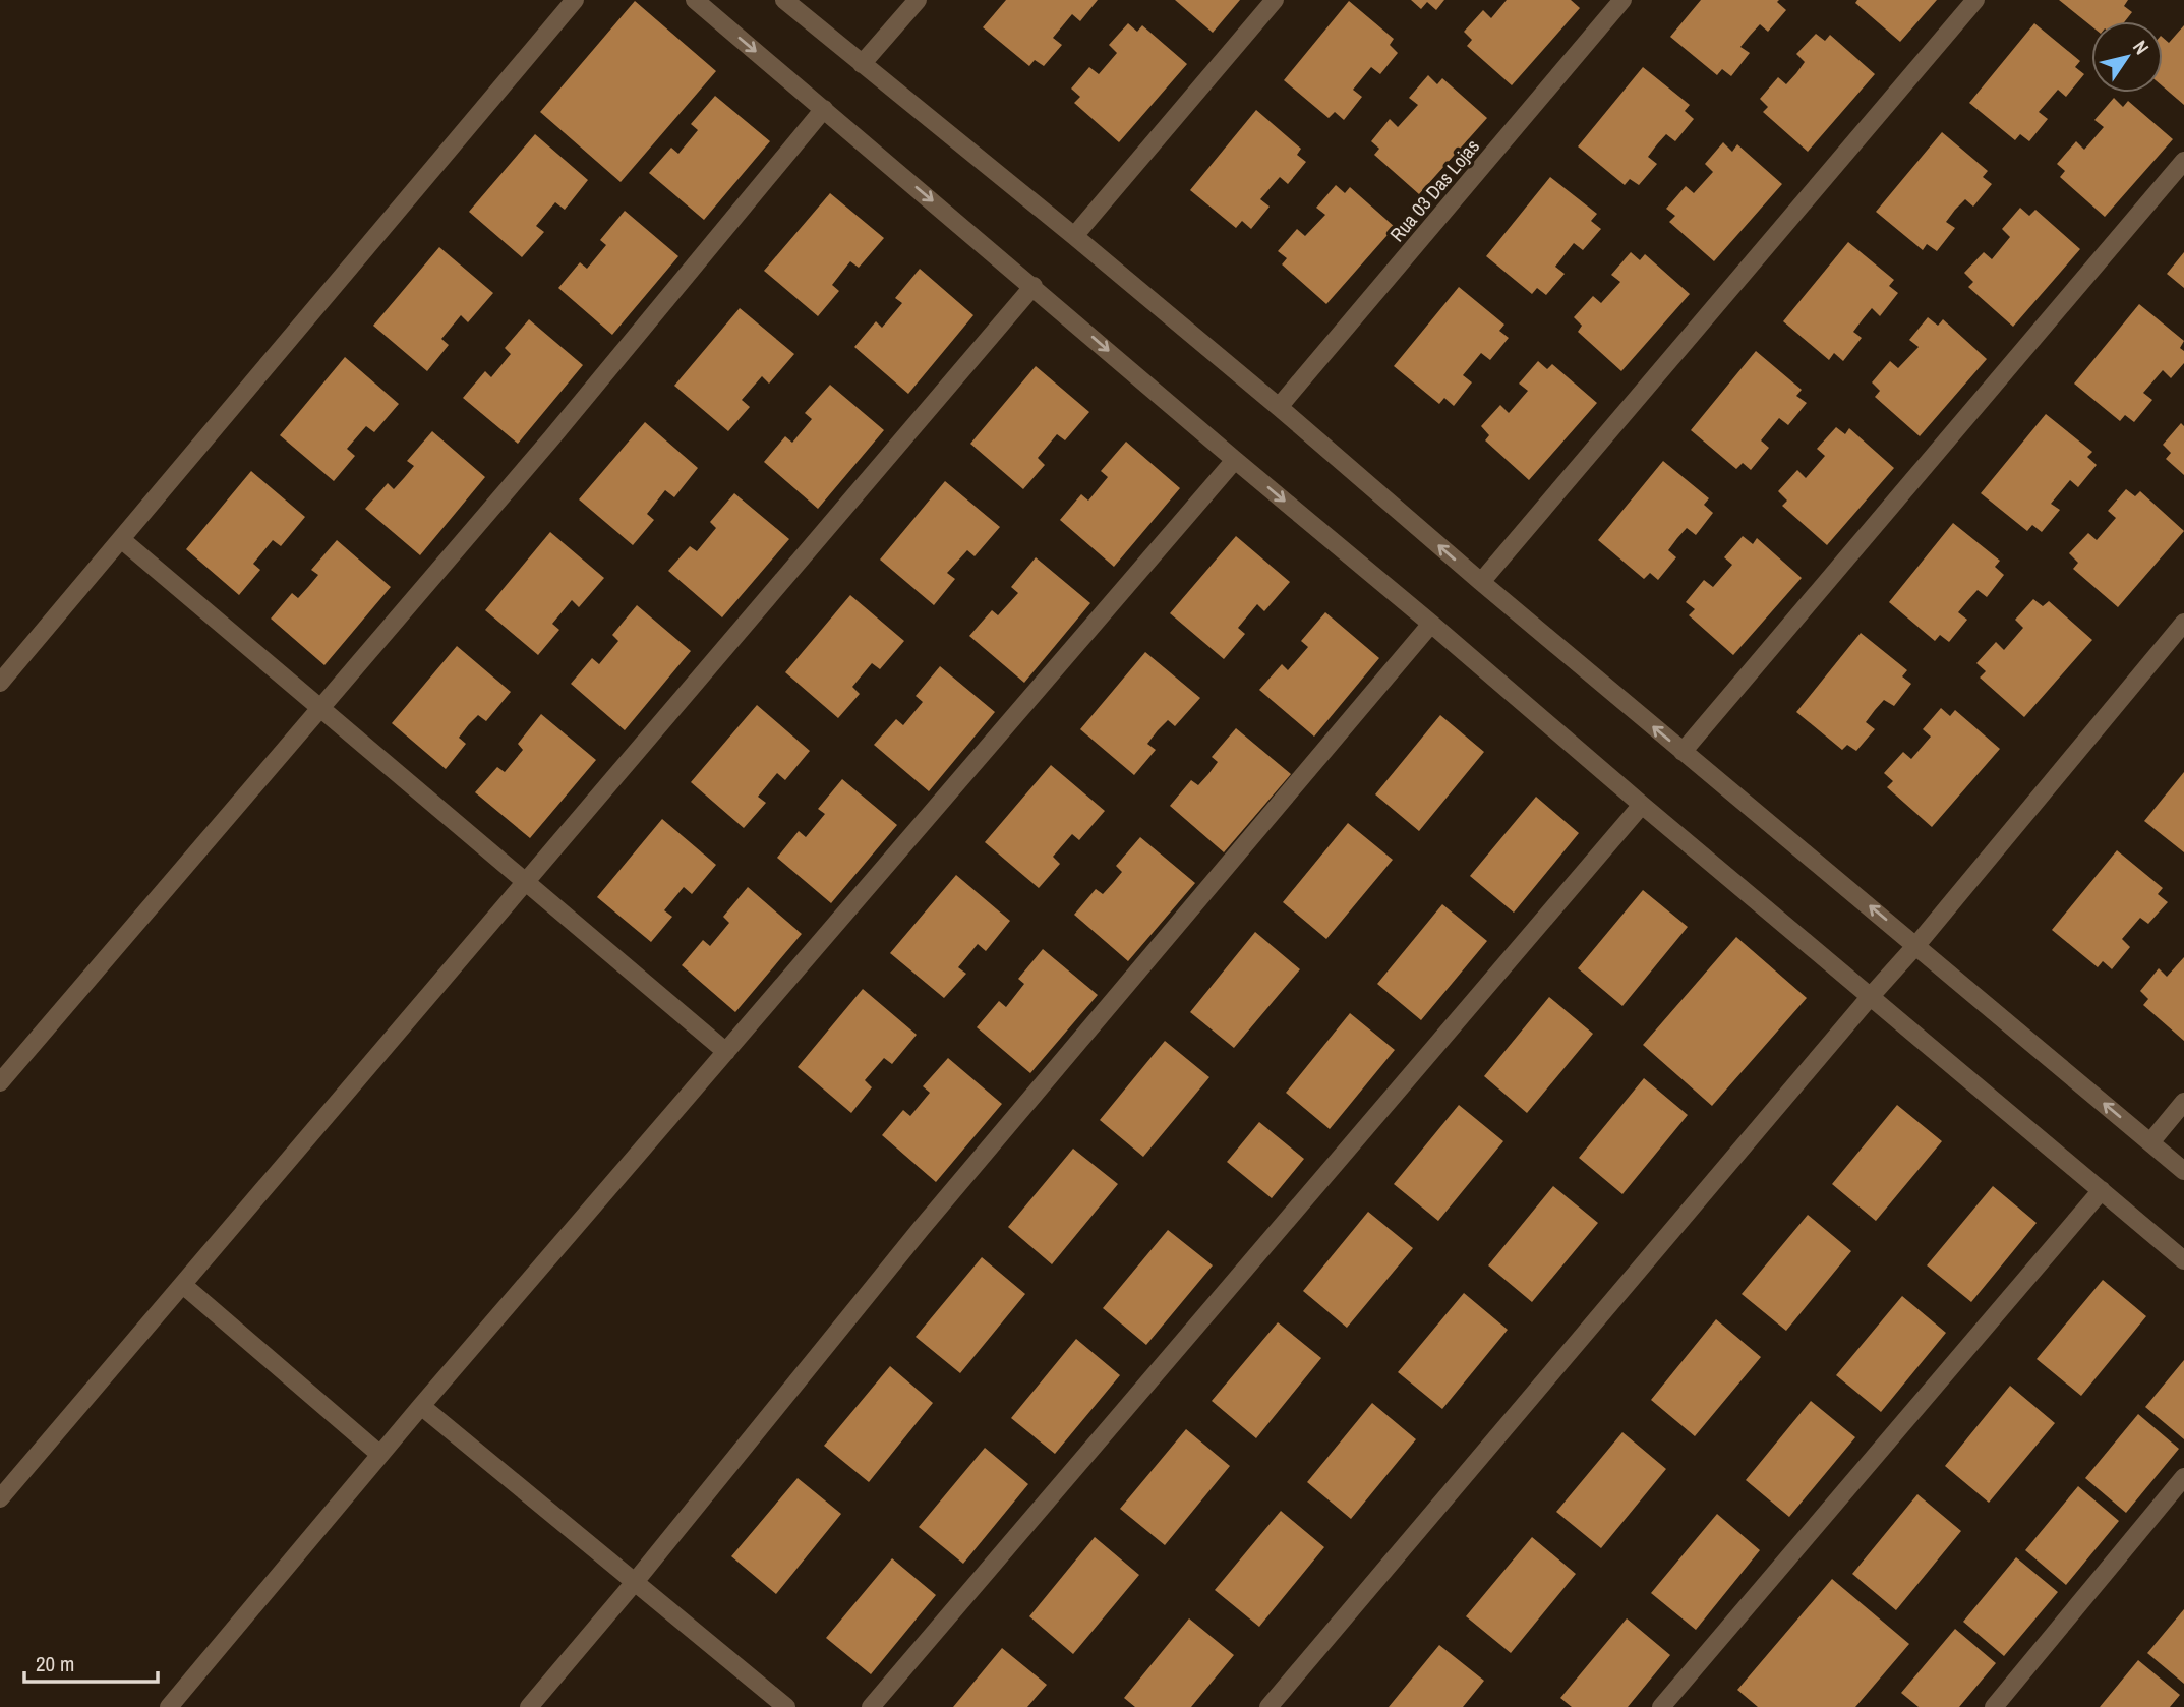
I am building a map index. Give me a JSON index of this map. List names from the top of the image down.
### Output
{
  "streets": {
    "street": ["Rua 03 Das Lojas"]
  },
  "scale_bar": "20 m",
  "north": "top right"
}
